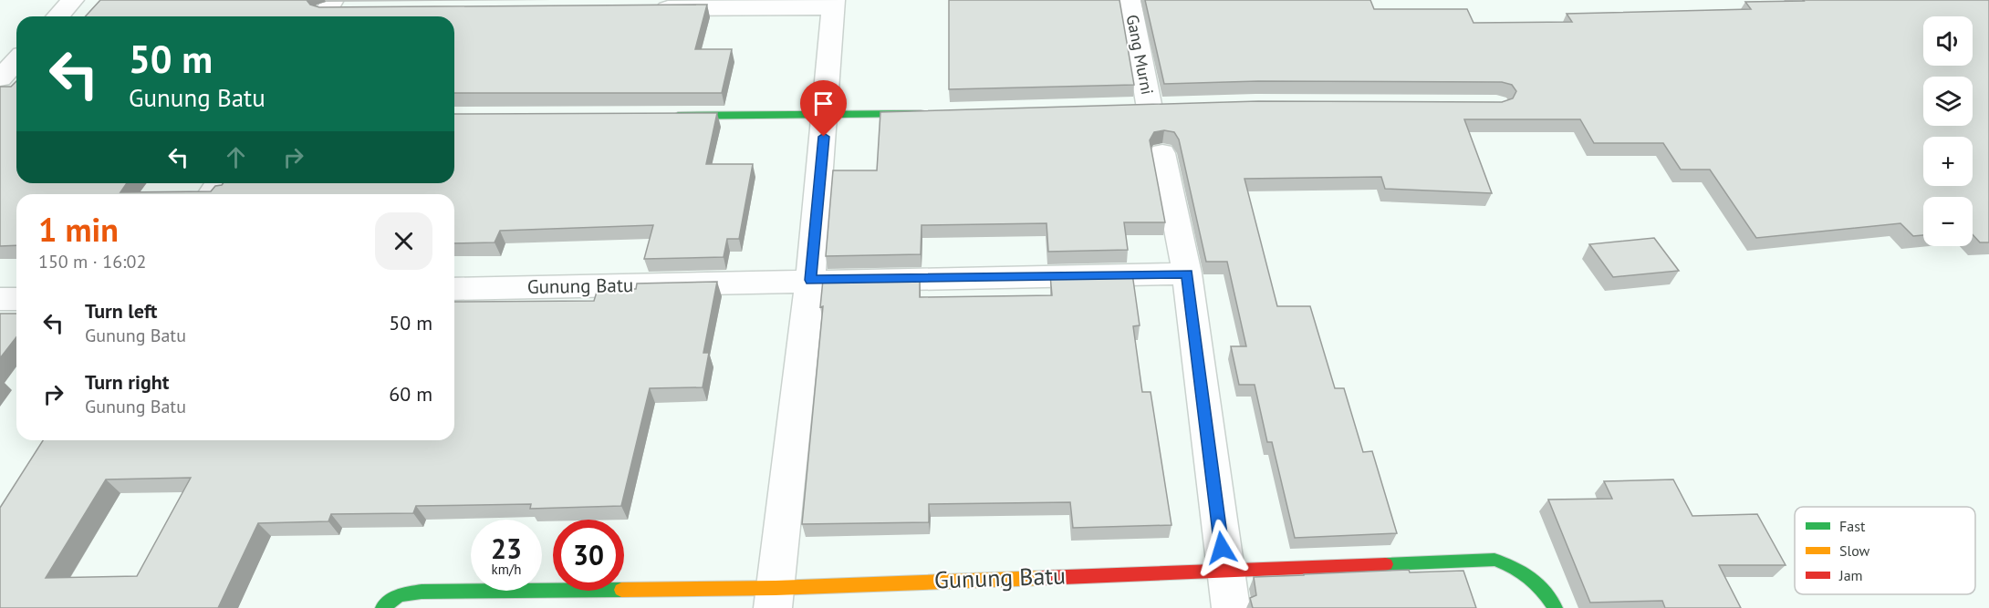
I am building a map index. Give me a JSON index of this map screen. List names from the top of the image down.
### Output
{
  "streets": {
    "street": ["Gang Murni", "Gunung Batu"]
  },
  "legend": ["Fast", "Slow", "Jam"],
  "page": {
    "map_buttons": ["+", "−"],
    "turn": ["50 m", "Gunung Batu"],
    "heading": ["1 min", "150 m · 16:02"],
    "list": [
      {
        "name": "Turn left",
        "note": "Gunung Batu",
        "value": "50 m"
      },
      {
        "name": "Turn right",
        "note": "Gunung Batu",
        "value": "60 m"
      }
    ],
    "speed": "23 km/h",
    "limit": "30"
  }
}
